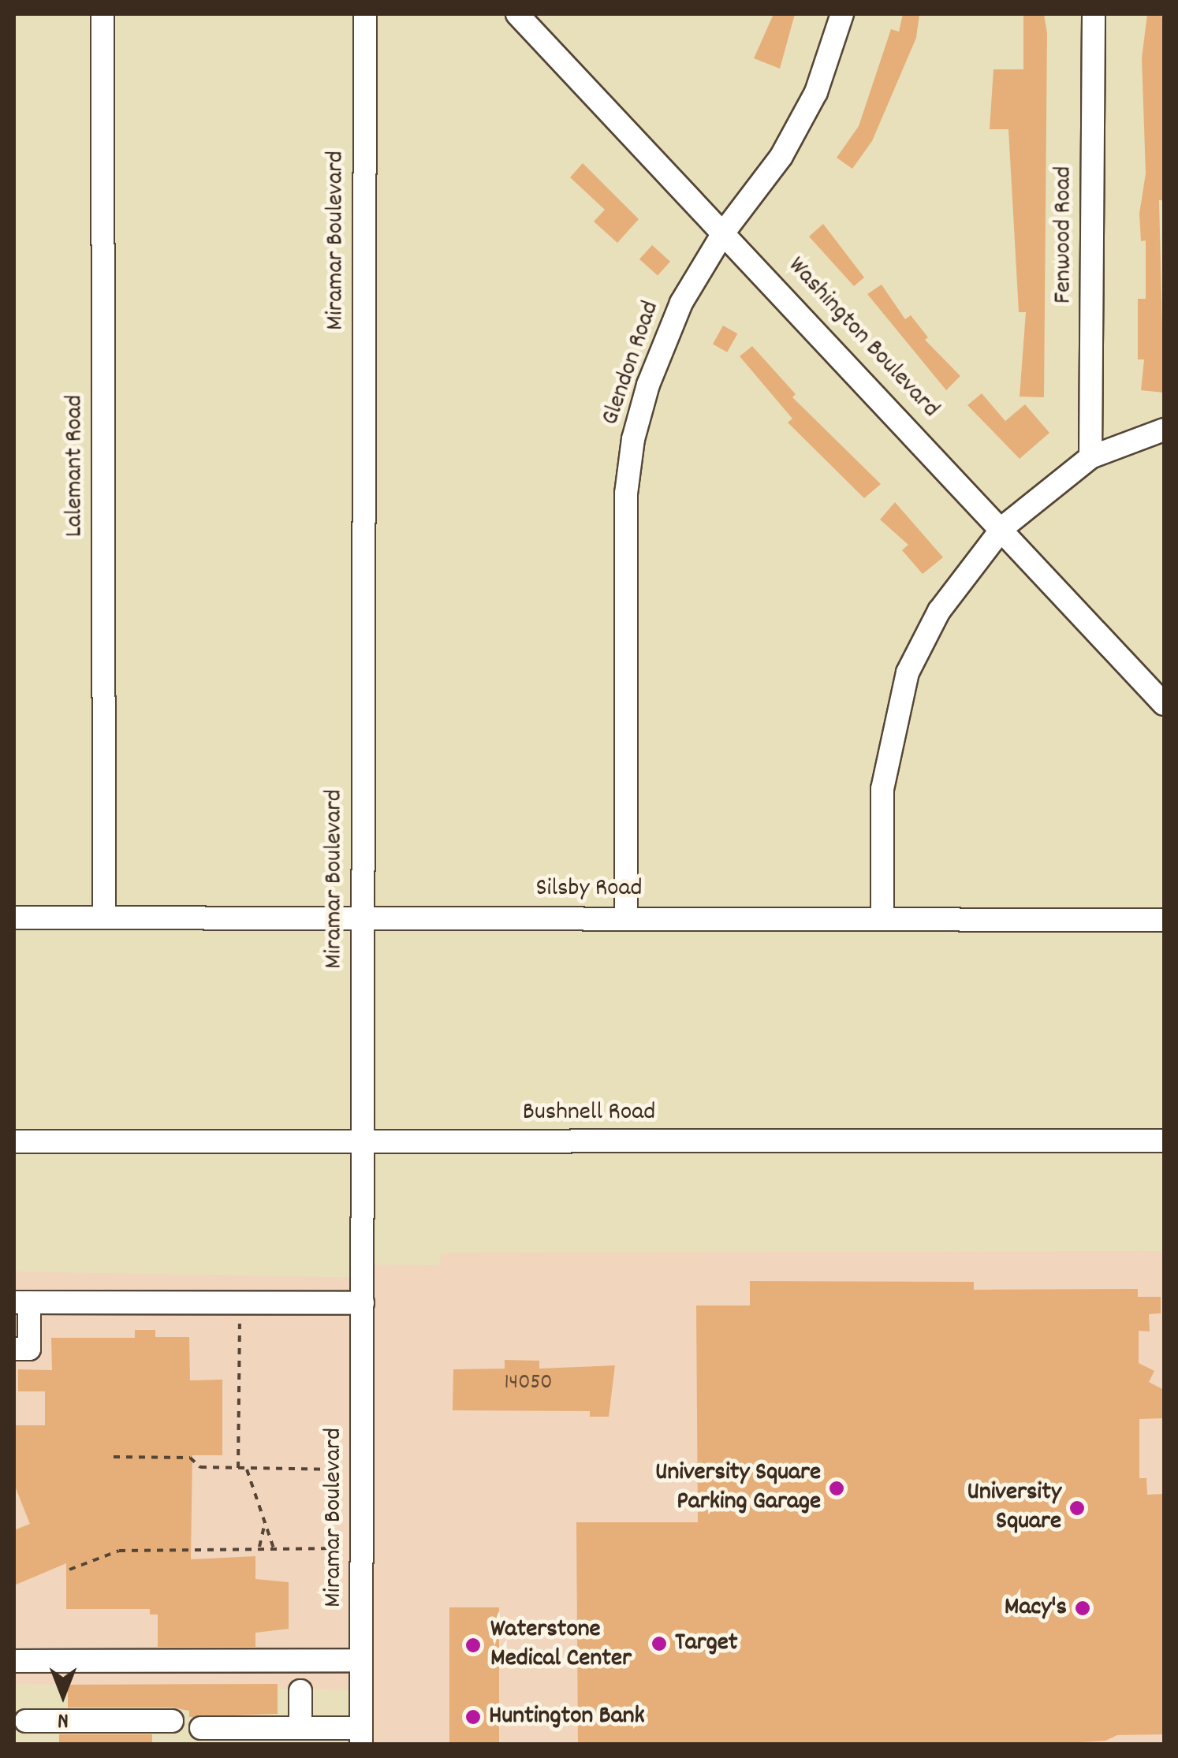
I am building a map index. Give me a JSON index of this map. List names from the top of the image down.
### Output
{
  "streets": {
    "street": [
      "Fenwood Road",
      "Miramar Boulevard",
      "Washington Boulevard",
      "Glendon Road",
      "Lalemant Road",
      "Silsby Road",
      "Bushnell Road"
    ]
  },
  "crossings": [
    ["Miramar Boulevard", "Silsby Road"],
    ["Miramar Boulevard", "Bushnell Road"],
    ["Washington Boulevard", "Glendon Road"],
    ["Glendon Road", "Silsby Road"],
    ["Lalemant Road", "Silsby Road"]
  ],
  "places": [
    "University Square Parking Garage",
    "University Square",
    "Macy's",
    "Target",
    "Waterstone Medical Center",
    "Huntington Bank"
  ],
  "house_numbers": ["14050"],
  "north": "bottom"
}
